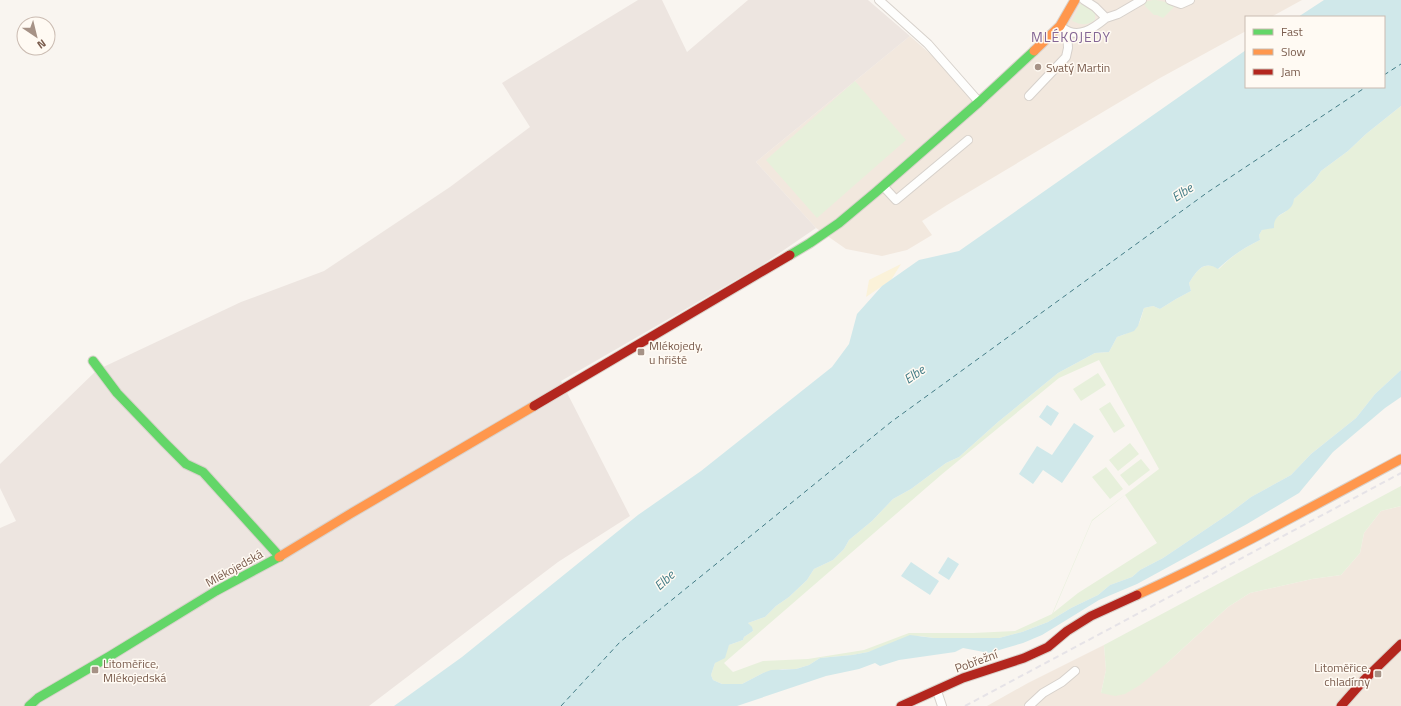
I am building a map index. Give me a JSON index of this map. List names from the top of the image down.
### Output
{
  "streets": {
    "street": ["Mlékojedská", "Pobřežní"]
  },
  "districts": ["MLÉKOJEDY"],
  "water": ["Elbe"],
  "places": {
    "other": ["Svatý Martin"],
    "transit": ["Mlékojedy, u hřiště", "Litoměřice, Mlékojedská", "Litoměřice, chladírny"]
  },
  "legend": ["Fast", "Slow", "Jam"],
  "north": "bottom right"
}
